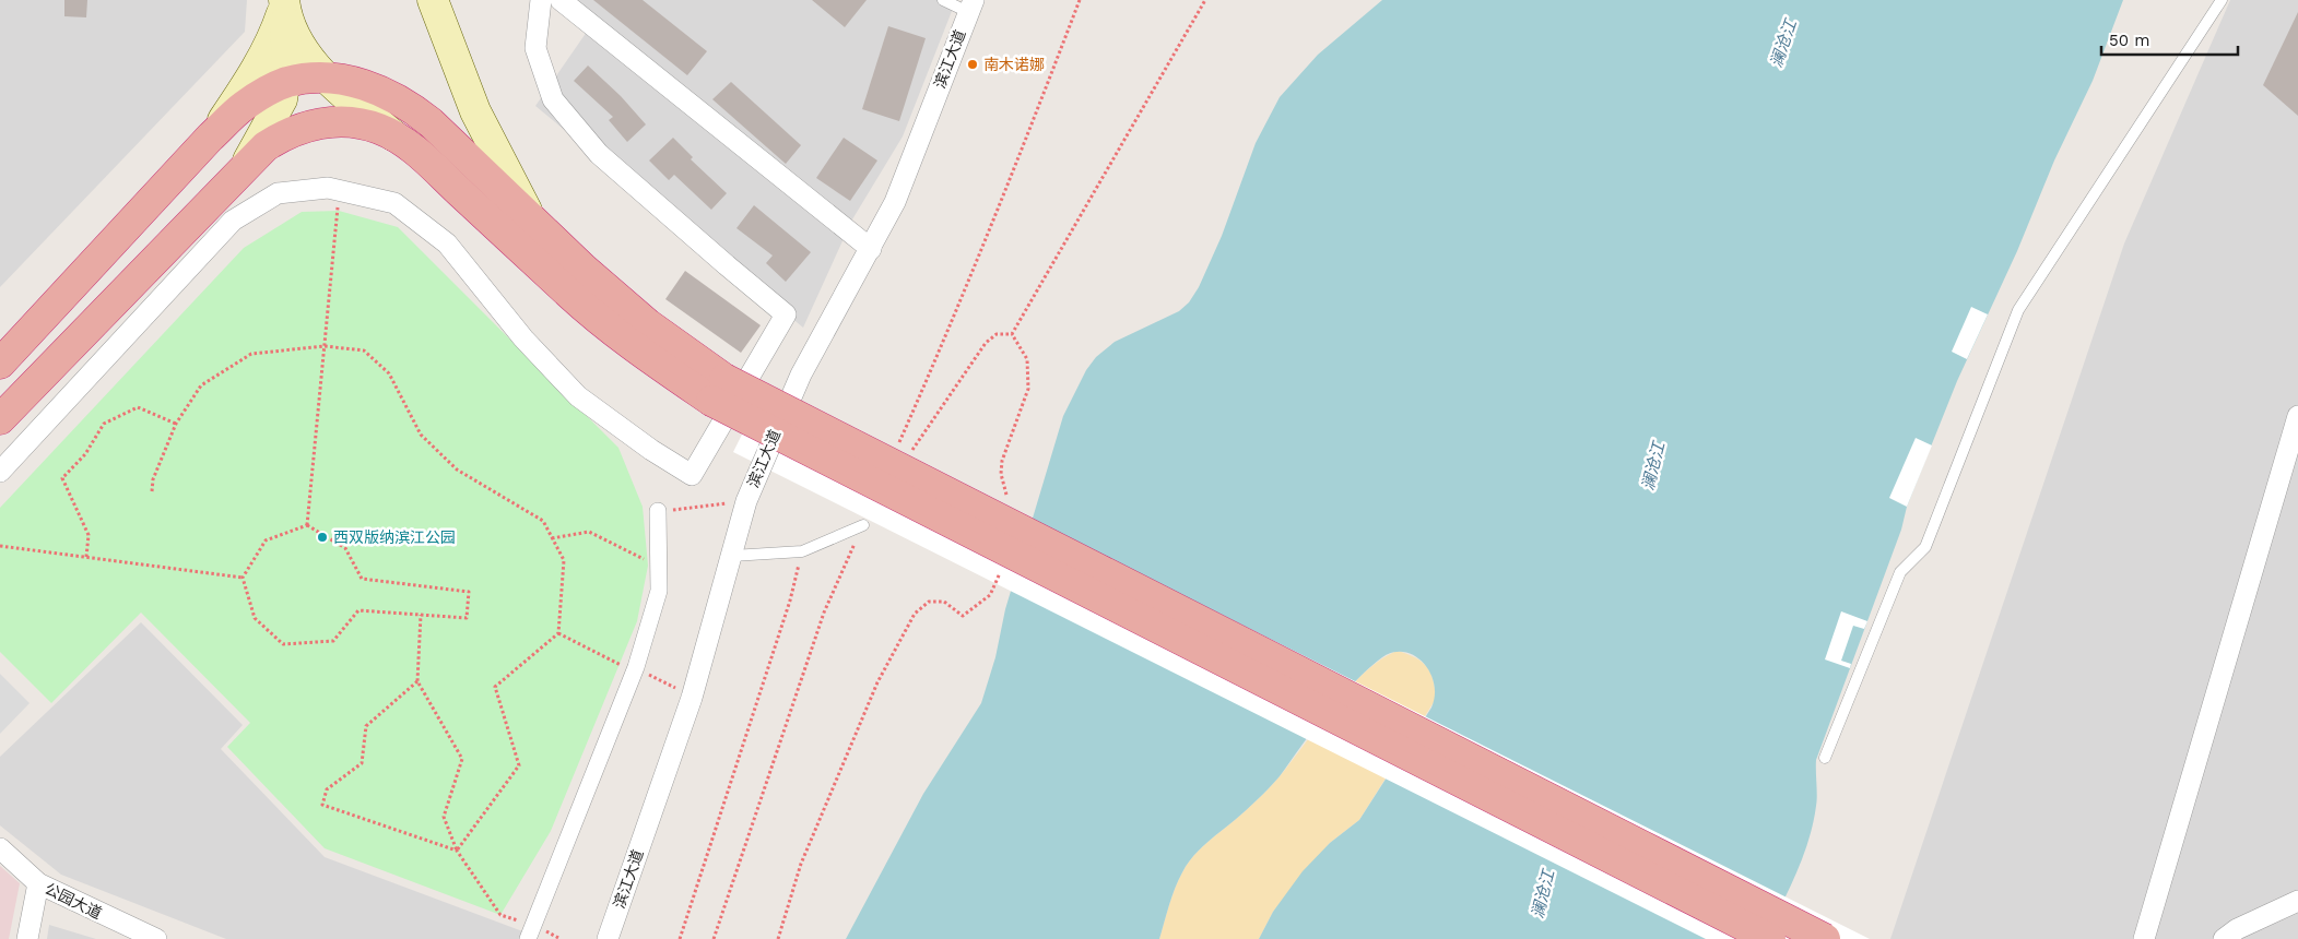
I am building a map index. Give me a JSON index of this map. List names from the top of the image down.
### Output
{
  "streets": {
    "street": ["滨江大道", "公园大道"]
  },
  "water": ["澜沧江"],
  "places": ["南木诺娜", "西双版纳滨江公园"],
  "scale_bar": "50 m"
}
